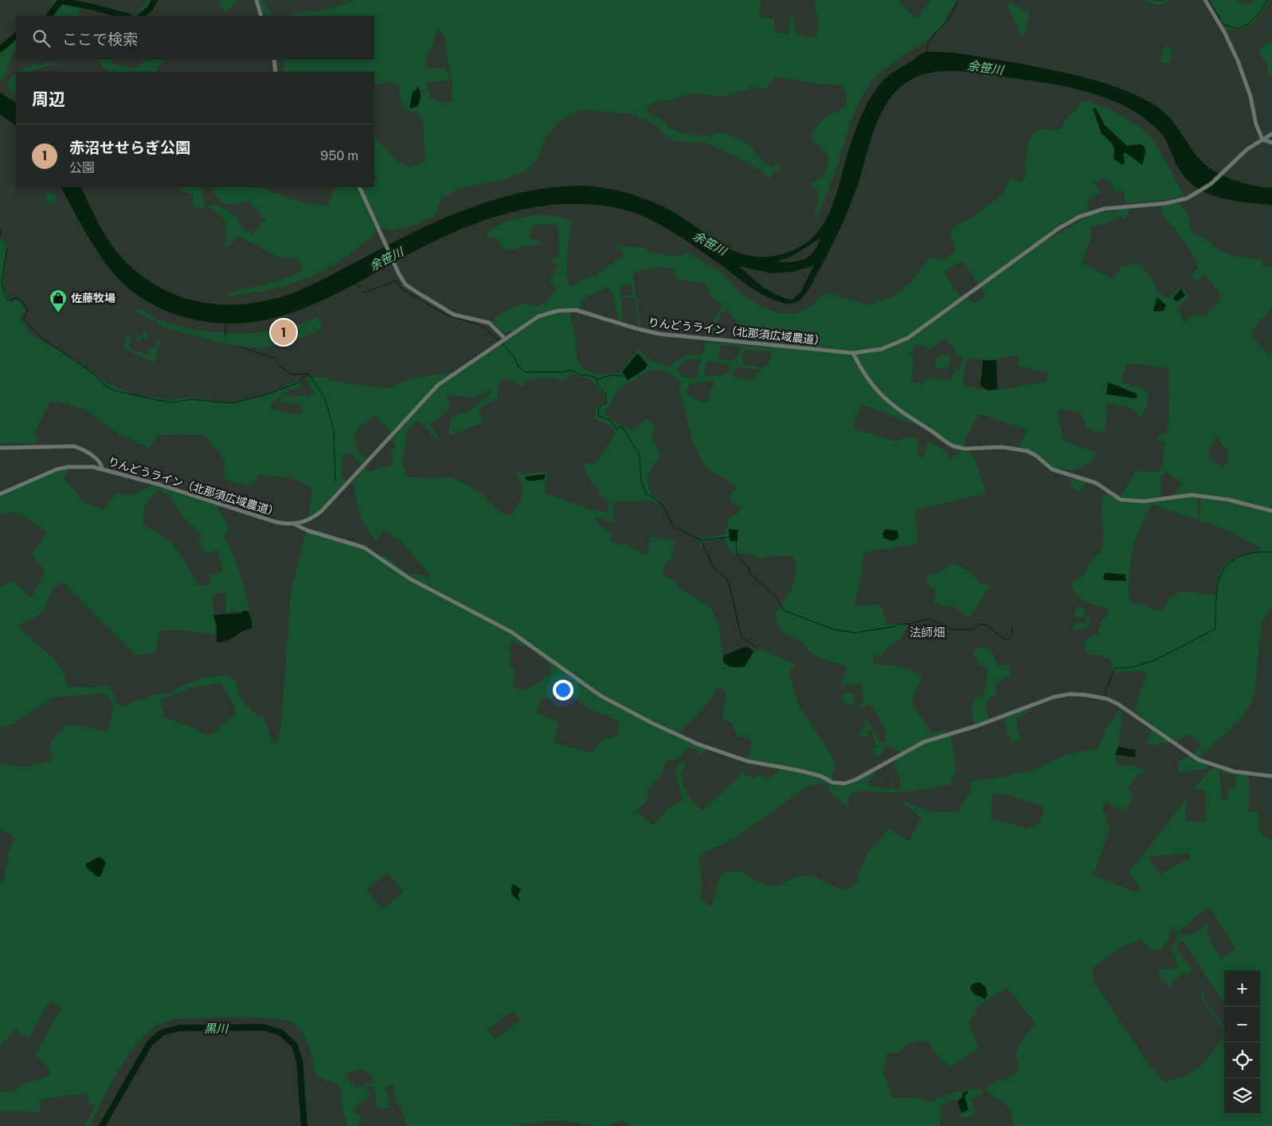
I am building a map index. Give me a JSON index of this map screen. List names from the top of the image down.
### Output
{
  "streets": {
    "street": ["りんどうライン（北那須広域農道）"]
  },
  "districts": ["法師畑"],
  "water": ["余笹川", "黒川"],
  "places": {
    "shop": ["佐藤牧場"]
  },
  "page": {
    "search": "ここで検索",
    "heading": "周辺",
    "list": [
      {
        "mark": "1",
        "name": "赤沼せせらぎ公園",
        "note": "公園",
        "value": "950 m"
      }
    ],
    "pins": "1",
    "map_buttons": ["+", "−"]
  }
}
